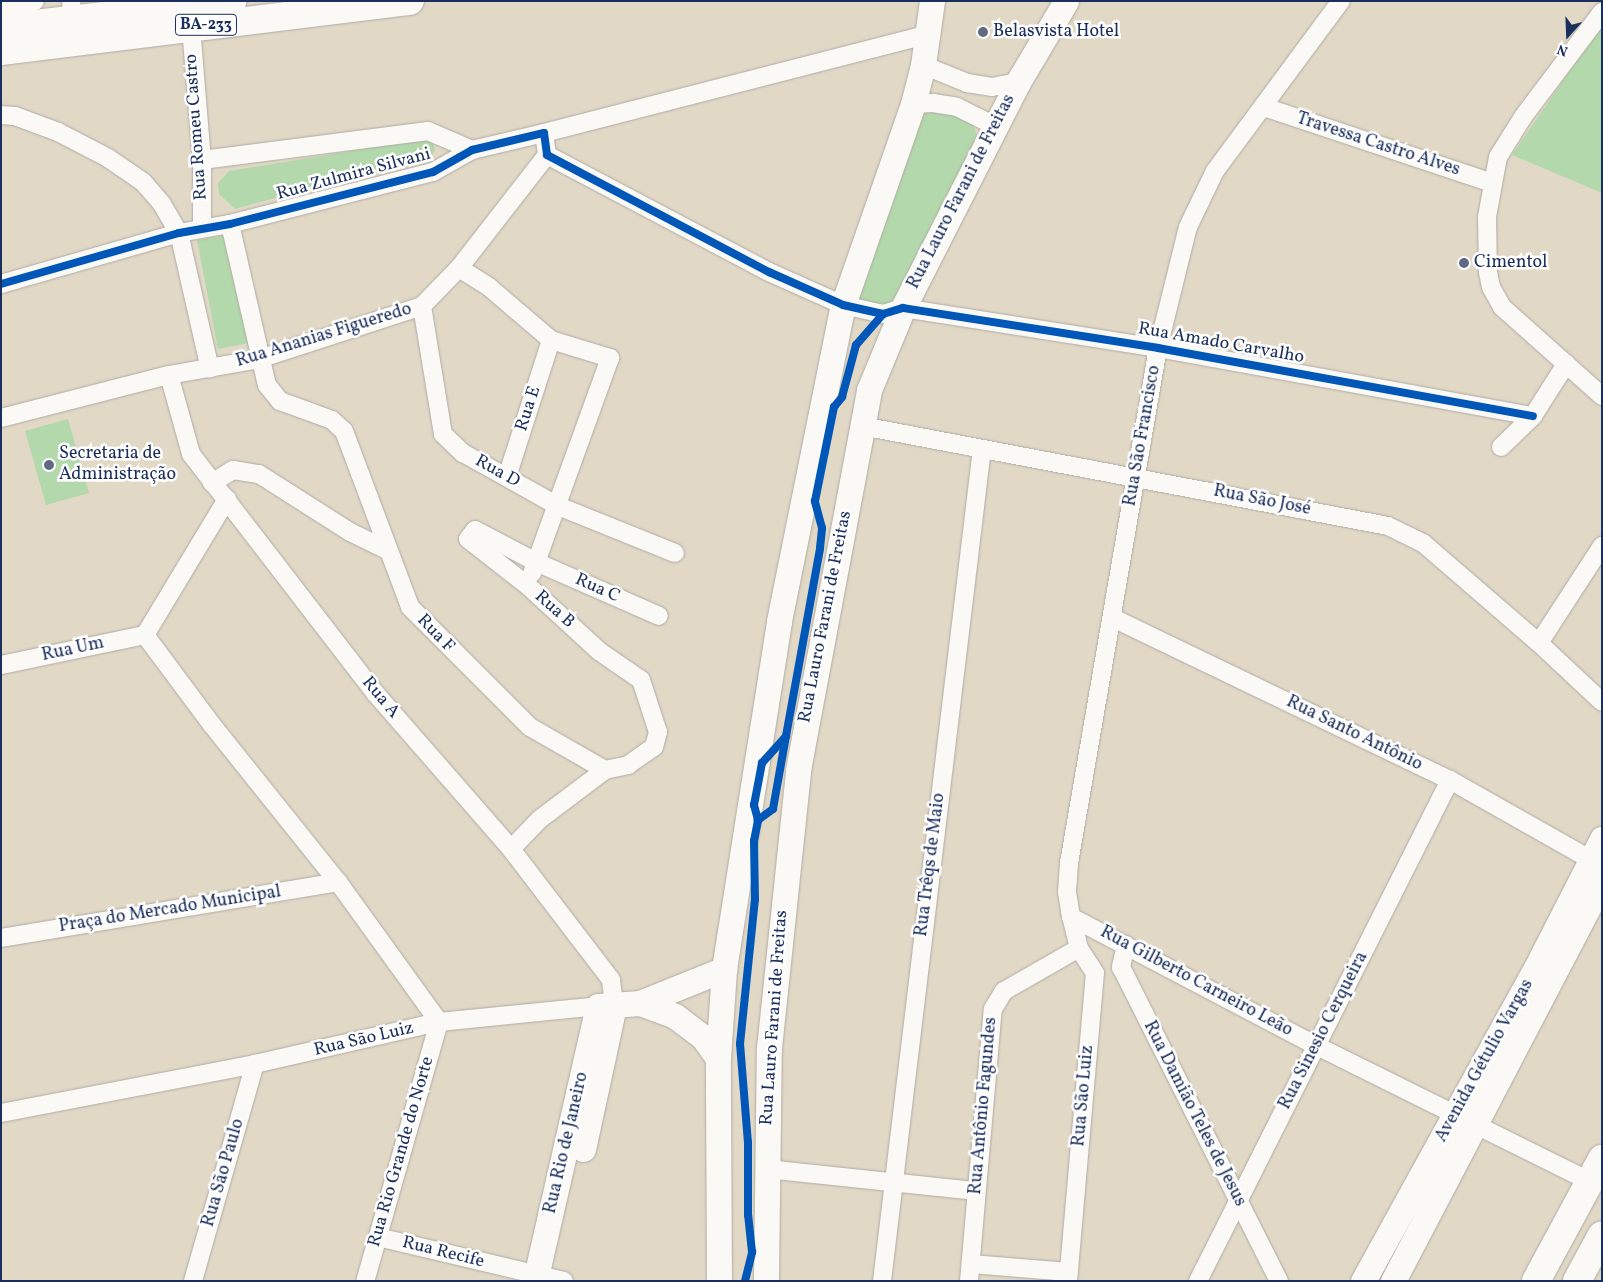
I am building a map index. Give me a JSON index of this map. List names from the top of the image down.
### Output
{
  "streets": {
    "main road": ["BA-233"],
    "street": [
      "Rua Romeu Castro",
      "Travessa Castro Alves",
      "Rua Zulmira Silvani",
      "Rua Lauro Farani de Freitas",
      "Rua Ananias Figueredo",
      "Rua Amado Carvalho",
      "Rua E",
      "Rua São Francisco",
      "Rua D",
      "Rua São José",
      "Rua C",
      "Rua B",
      "Rua F",
      "Rua Um",
      "Rua A",
      "Rua Santo Antônio",
      "Rua Trêqs de Maio",
      "Praça do Mercado Municipal",
      "Rua Gilberto Carneiro Leão",
      "Rua Sinesio Cerqueira",
      "Rua São Luiz",
      "Avenida Gétulio Vargas",
      "Rua Antônio Fagundes",
      "Rua Damião Teles de Jesus",
      "Rua Rio de Janeiro",
      "Rua Rio Grande do Norte",
      "Rua São Paulo",
      "Rua Recife"
    ]
  },
  "crossings": [
    ["BA-233", "Rua Romeu Castro"],
    ["Rua Romeu Castro", "Rua Zulmira Silvani"],
    ["Travessa Castro Alves", "Rua São Francisco"],
    ["Rua Zulmira Silvani", "Rua F"],
    ["Rua Lauro Farani de Freitas", "Rua Amado Carvalho"],
    ["Rua Lauro Farani de Freitas", "Rua São José"],
    ["Rua Ananias Figueredo", "Rua D"],
    ["Rua Ananias Figueredo", "Rua F"],
    ["Rua Ananias Figueredo", "Rua A"],
    ["Rua Amado Carvalho", "Rua São Francisco"],
    ["Rua E", "Rua D"],
    ["Rua São Francisco", "Rua São José"],
    ["Rua São Francisco", "Rua Santo Antônio"],
    ["Rua São Francisco", "Rua Gilberto Carneiro Leão"],
    ["Rua São José", "Rua Trêqs de Maio"],
    ["Rua C", "Rua B"],
    ["Rua B", "Rua F"],
    ["Rua A", "Rua São Luiz"],
    ["Rua A", "Rua Rio de Janeiro"],
    ["Rua Santo Antônio", "Rua Sinesio Cerqueira"],
    ["Rua Santo Antônio", "Avenida Gétulio Vargas"],
    ["Rua Gilberto Carneiro Leão", "Rua Sinesio Cerqueira"],
    ["Rua Gilberto Carneiro Leão", "Avenida Gétulio Vargas"],
    ["Rua Sinesio Cerqueira", "Rua Damião Teles de Jesus"],
    ["Rua São Luiz", "Rua Rio de Janeiro"],
    ["Rua São Luiz", "Rua Rio Grande do Norte"],
    ["Rua São Luiz", "Rua São Paulo"],
    ["Rua Rio de Janeiro", "Rua Recife"],
    ["Rua Rio Grande do Norte", "Rua Recife"]
  ],
  "places": ["Belasvista Hotel", "Cimentol", "Secretaria de Administração"],
  "north": "bottom"
}
